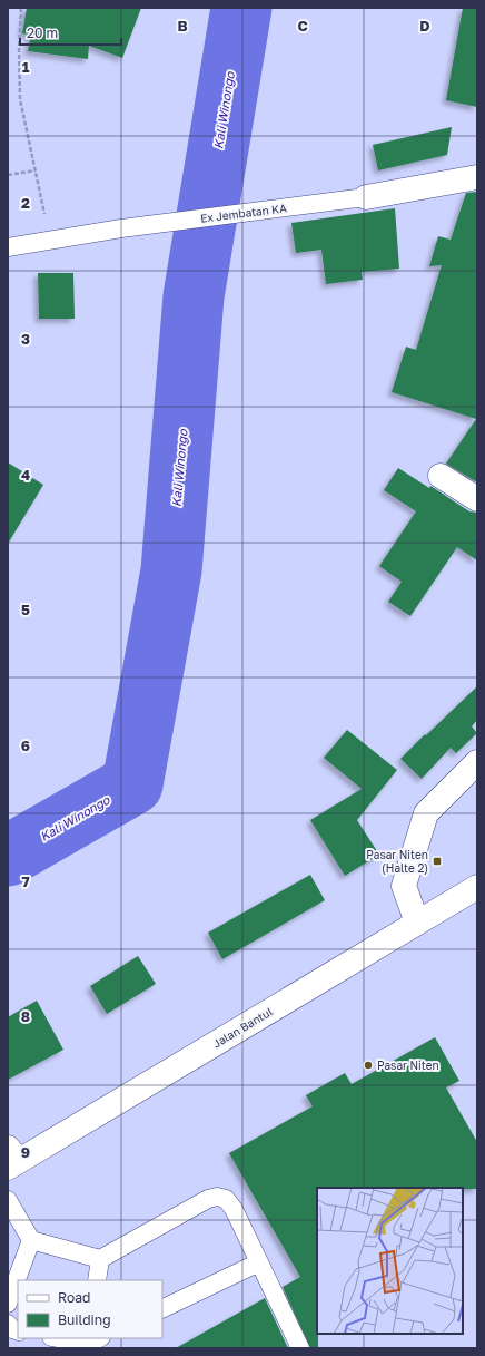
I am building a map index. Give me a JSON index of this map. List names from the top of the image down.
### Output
{
  "streets": {
    "main road": ["Jalan Bantul"],
    "lane": ["Ex Jembatan KA"]
  },
  "water": ["Kali Winongo"],
  "places": {
    "transit": ["Pasar Niten (Halte 2)"],
    "other": ["Pasar Niten"]
  },
  "legend": ["Road", "Building"],
  "scale_bar": "20 m",
  "grid": {
    "columns": ["B", "C", "D"],
    "rows": [
      "1",
      "2",
      "3",
      "4",
      "5",
      "6",
      "7",
      "8",
      "9"
    ]
  }
}
